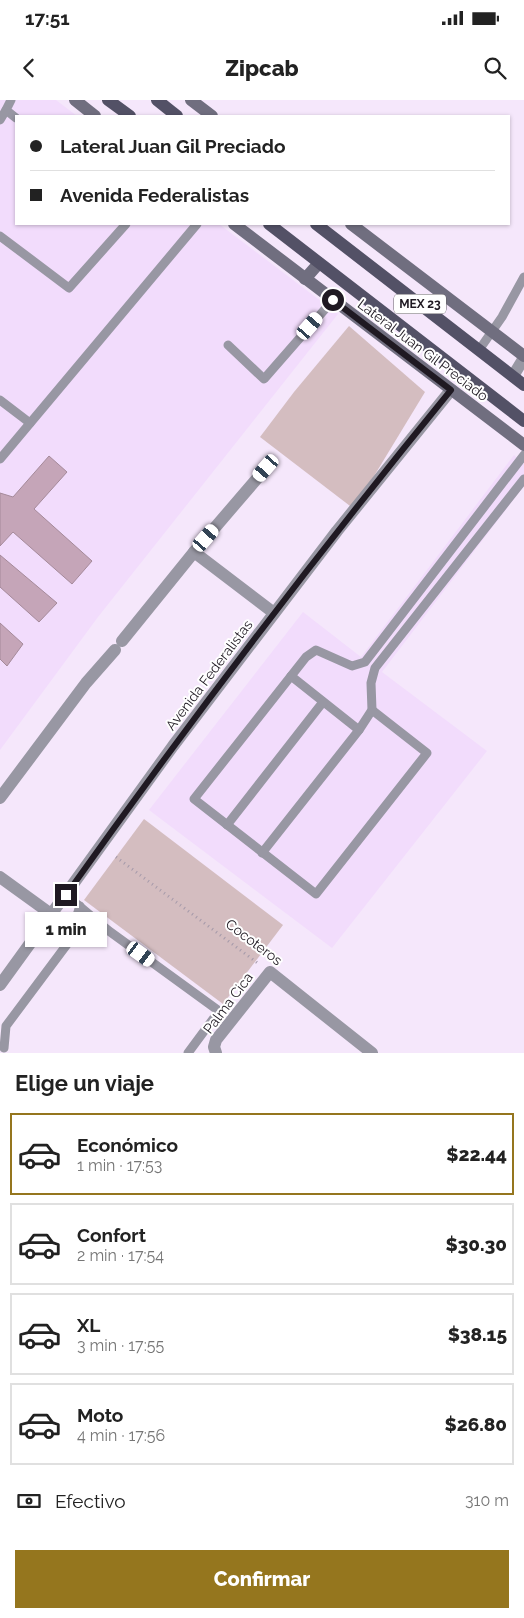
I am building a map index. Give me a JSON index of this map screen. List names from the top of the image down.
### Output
{
  "streets": {
    "main road": ["MEX 23", "Lateral Juan Gil Preciado"],
    "street": ["Avenida Federalistas", "Cocoteros", "Palma Cica"]
  },
  "crossings": [
    ["Lateral Juan Gil Preciado", "Avenida Federalistas"],
    ["Cocoteros", "Palma Cica"]
  ],
  "page": {
    "status": "17:51",
    "header": "Zipcab",
    "banner": ["Lateral Juan Gil Preciado", "Avenida Federalistas"],
    "bubble": "1 min",
    "heading": "Elige un viaje",
    "list": [
      {
        "name": "Económico",
        "note": "1 min · 17:53",
        "value": "$22.44"
      },
      {
        "name": "Confort",
        "note": "2 min · 17:54",
        "value": "$30.30"
      },
      {
        "name": "XL",
        "note": "3 min · 17:55",
        "value": "$38.15"
      },
      {
        "name": "Moto",
        "note": "4 min · 17:56",
        "value": "$26.80"
      }
    ],
    "pay": ["Efectivo", "310 m"],
    "buttons": "Confirmar"
  }
}
